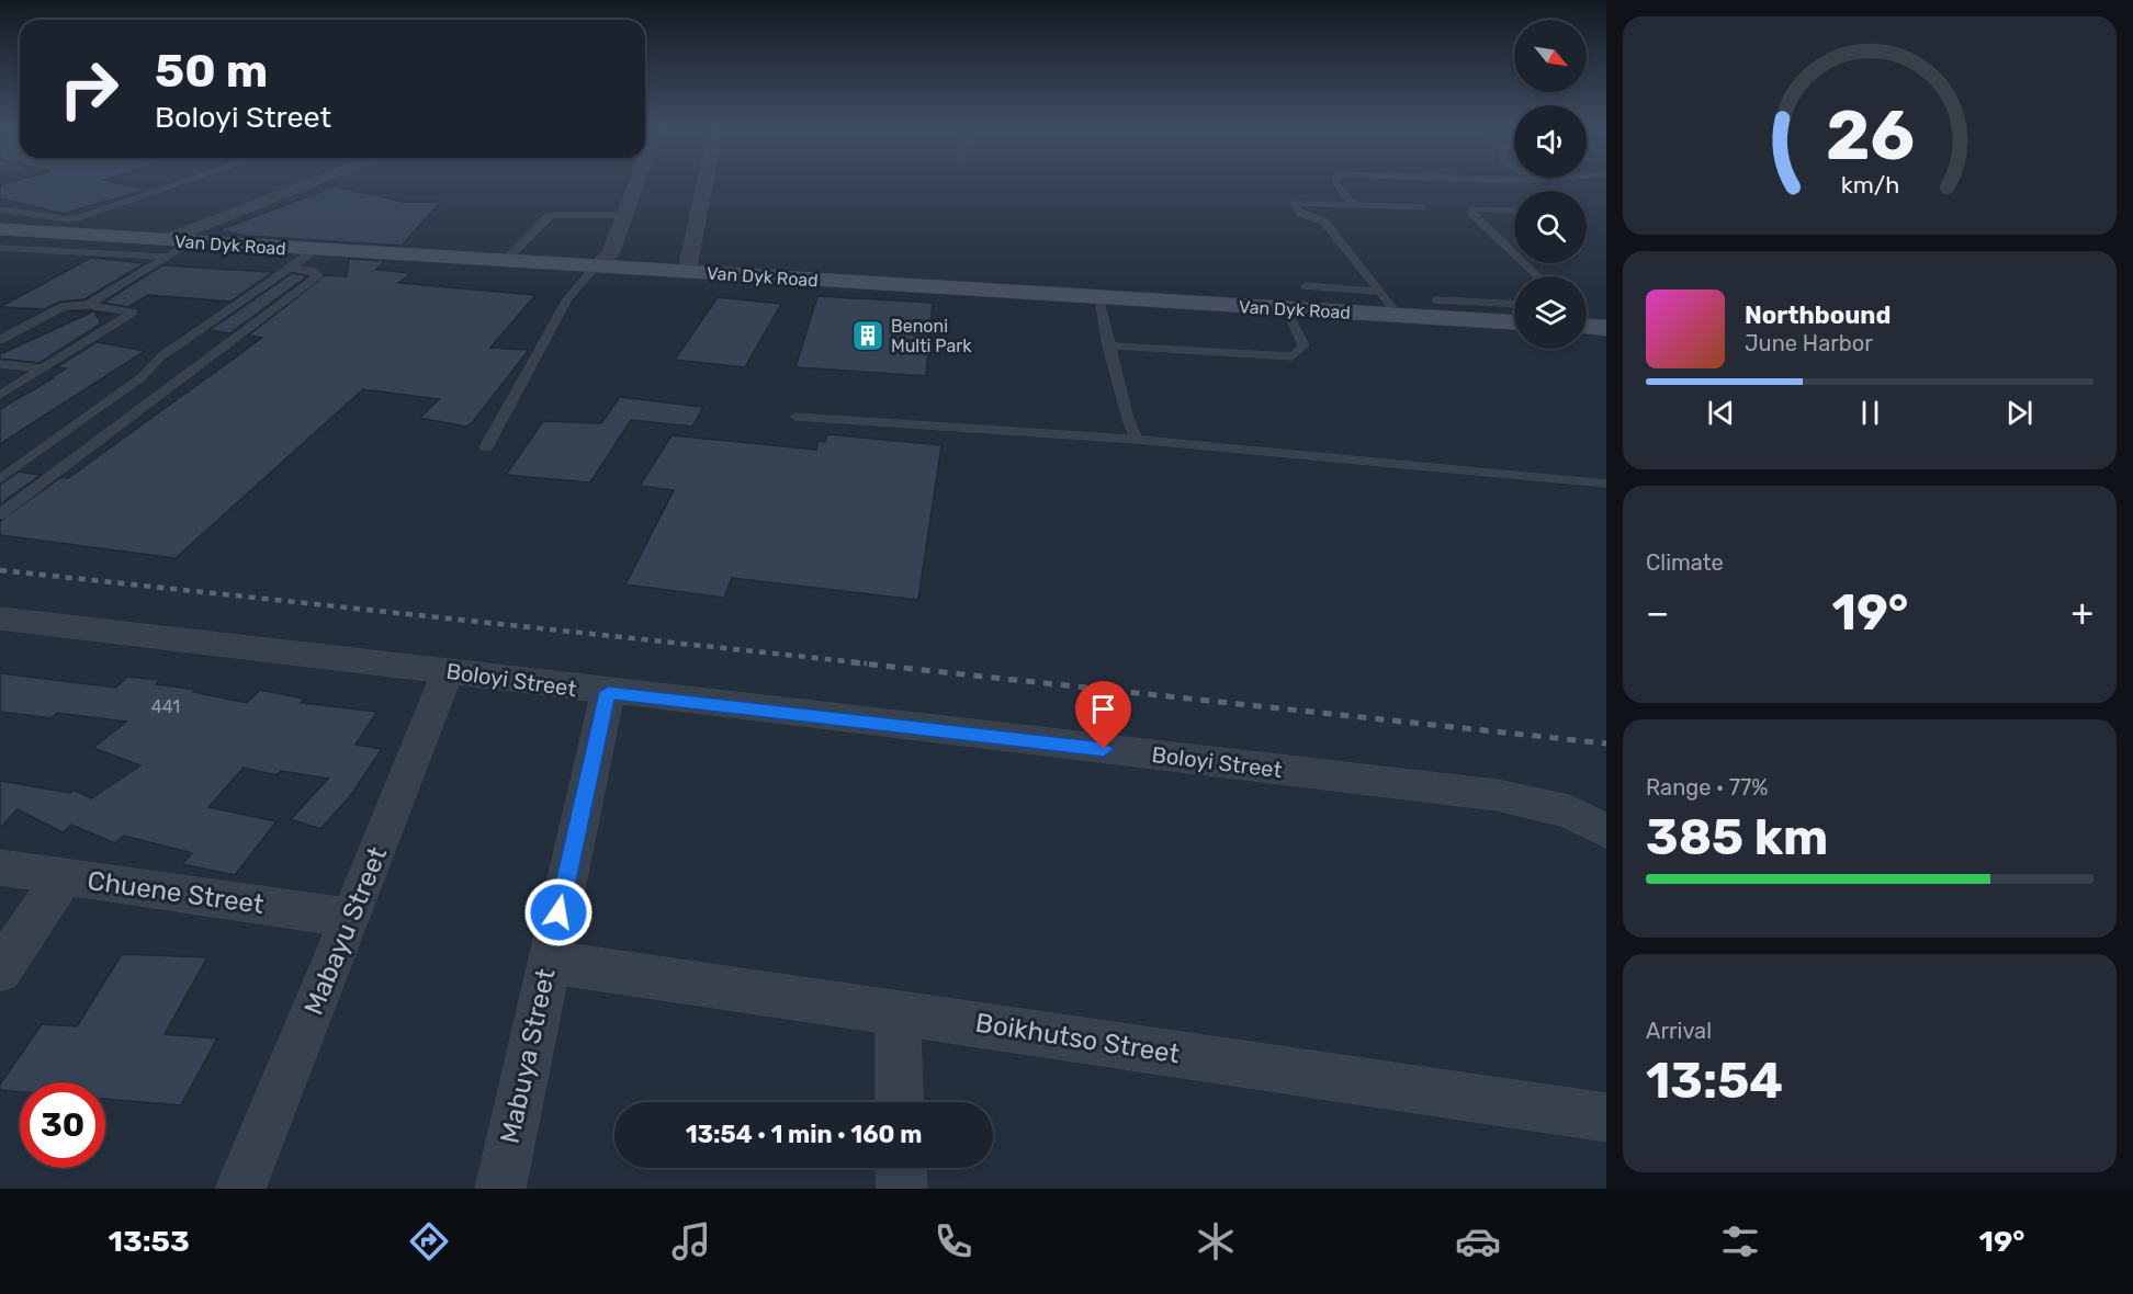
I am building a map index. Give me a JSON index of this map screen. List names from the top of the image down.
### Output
{
  "streets": {
    "main road": ["Van Dyk Road"],
    "street": [
      "Boloyi Street",
      "Chuene Street",
      "Mabayu Street",
      "Boikhutso Street",
      "Mabuya Street"
    ]
  },
  "crossings": [
    ["Boloyi Street", "Mabayu Street"],
    ["Boloyi Street", "Mabuya Street"],
    ["Chuene Street", "Mabayu Street"],
    ["Boikhutso Street", "Mabuya Street"]
  ],
  "places": {
    "building": ["Benoni Multi Park"]
  },
  "house_numbers": ["441"],
  "north": "bottom right",
  "page": {
    "turn": ["50 m", "Boloyi Street"],
    "song": ["Northbound", "June Harbor"],
    "tile": [
      "Climate",
      ["Range · 77%", "385 km"],
      ["Arrival", "13:54"]
    ],
    "heat": ["−", "19°", "+"],
    "limit": "30",
    "trip": "13:54 · 1 min · 160 m",
    "tabs": ["13:53", "19°"],
    "gauge": ["26", "km/h"]
  }
}
